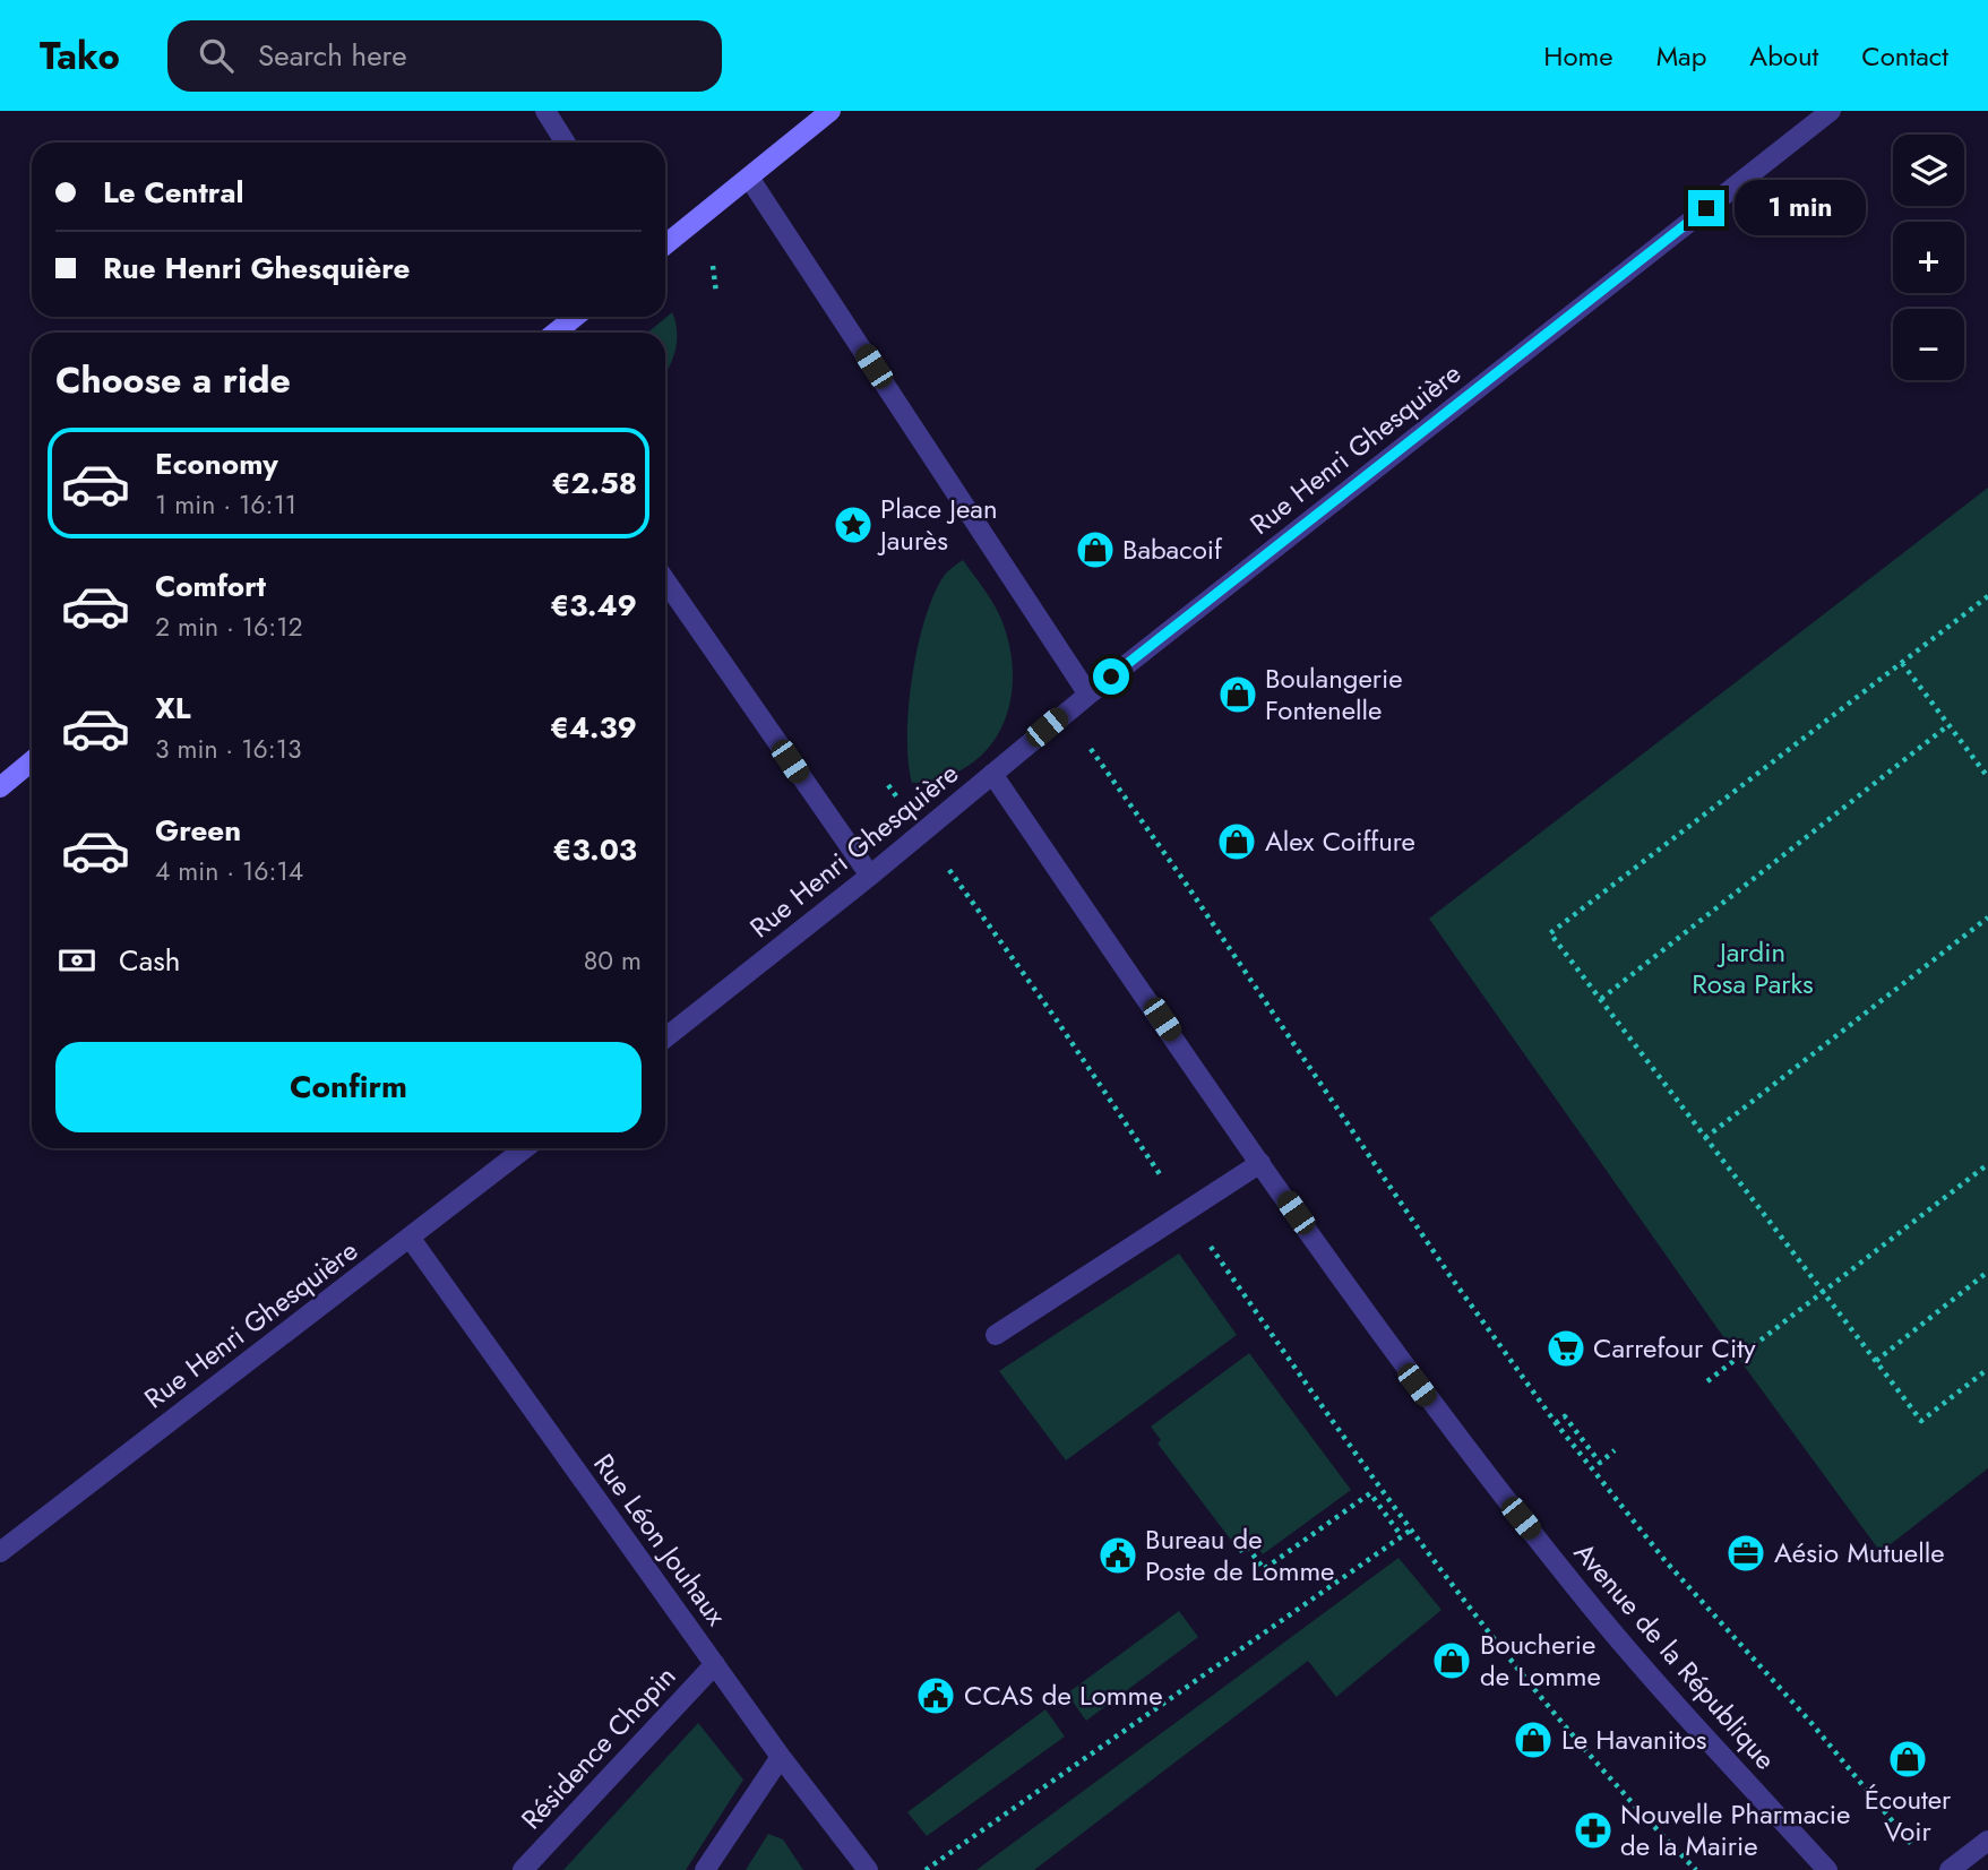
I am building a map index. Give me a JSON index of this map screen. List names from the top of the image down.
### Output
{
  "streets": {
    "street": [
      "Rue Henri Ghesquière",
      "Rue Léon Jouhaux",
      "Avenue de la République",
      "Résidence Chopin"
    ]
  },
  "crossings": [
    ["Rue Henri Ghesquière", "Rue Léon Jouhaux"],
    ["Rue Henri Ghesquière", "Avenue de la République"],
    ["Rue Léon Jouhaux", "Résidence Chopin"]
  ],
  "parks": ["Jardin Rosa Parks"],
  "places": {
    "place": ["Place Jean Jaurès"],
    "shop": [
      "Babacoif",
      "Boulangerie Fontenelle",
      "Alex Coiffure",
      "Boucherie de Lomme",
      "Le Havanitos",
      "Écouter Voir"
    ],
    "supermarket": ["Carrefour City"],
    "office": ["Aésio Mutuelle"],
    "public building": ["Bureau de Poste de Lomme", "CCAS de Lomme"],
    "pharmacy": ["Nouvelle Pharmacie de la Mairie"]
  },
  "page": {
    "header": "Tako",
    "search": "Search here",
    "nav": [
      "Home",
      "Map",
      "About",
      "Contact"
    ],
    "map_buttons": ["+", "−"],
    "banner": ["Le Central", "Rue Henri Ghesquière"],
    "bubble": "1 min",
    "heading": "Choose a ride",
    "list": [
      {
        "name": "Economy",
        "note": "1 min · 16:11",
        "value": "€2.58"
      },
      {
        "name": "Comfort",
        "note": "2 min · 16:12",
        "value": "€3.49"
      },
      {
        "name": "XL",
        "note": "3 min · 16:13",
        "value": "€4.39"
      },
      {
        "name": "Green",
        "note": "4 min · 16:14",
        "value": "€3.03"
      }
    ],
    "pay": ["Cash", "80 m"],
    "buttons": "Confirm"
  }
}
